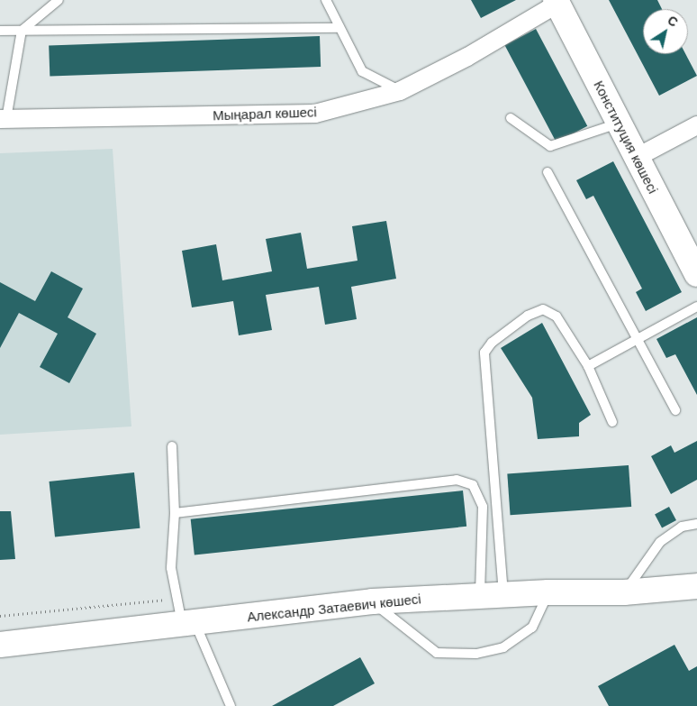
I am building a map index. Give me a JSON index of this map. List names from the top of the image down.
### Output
{
  "streets": {
    "street": ["Мыңарал көшесі", "Конституция көшесі", "Александр Затаевич көшесі"]
  },
  "crossings": [
    ["Мыңарал көшесі", "Конституция көшесі"]
  ],
  "north": "top right"
}
